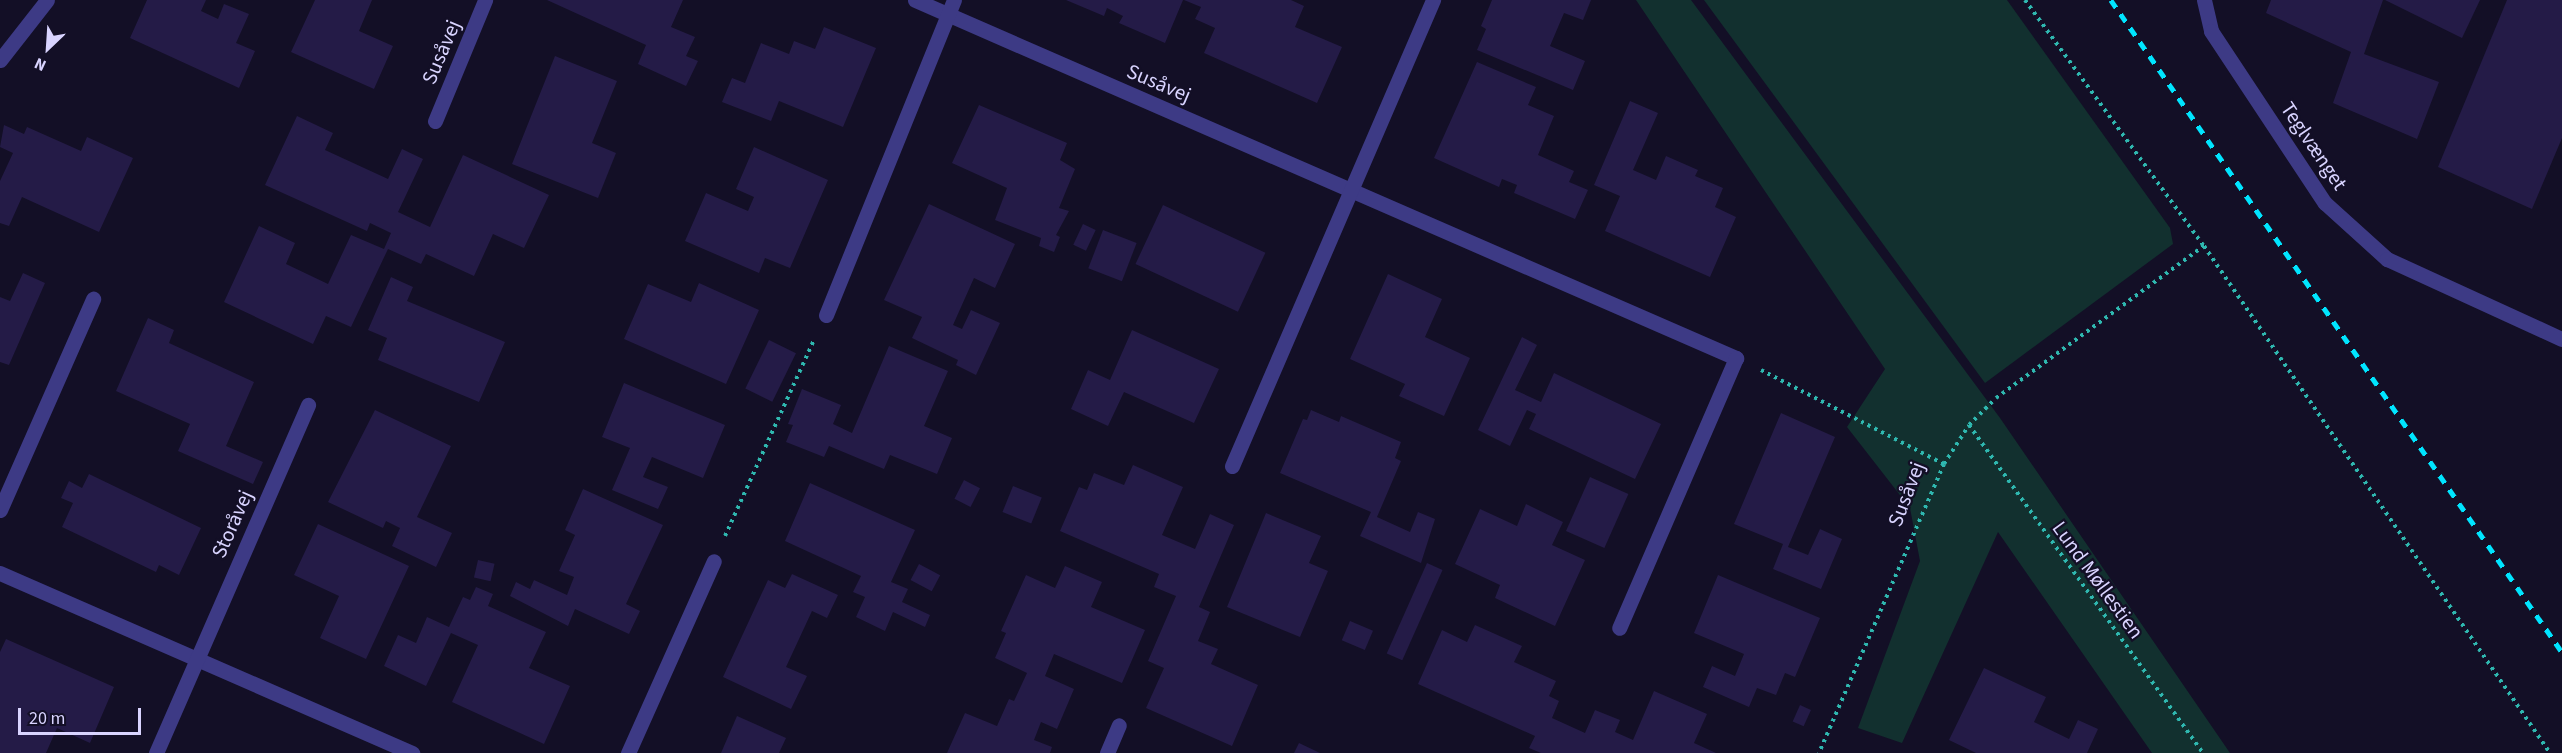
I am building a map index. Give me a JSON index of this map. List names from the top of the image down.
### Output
{
  "streets": {
    "street": ["Susåvej", "Teglvænget", "Storåvej"],
    "path": ["Lund Møllestien"]
  },
  "scale_bar": "20 m",
  "north": "bottom left"
}
